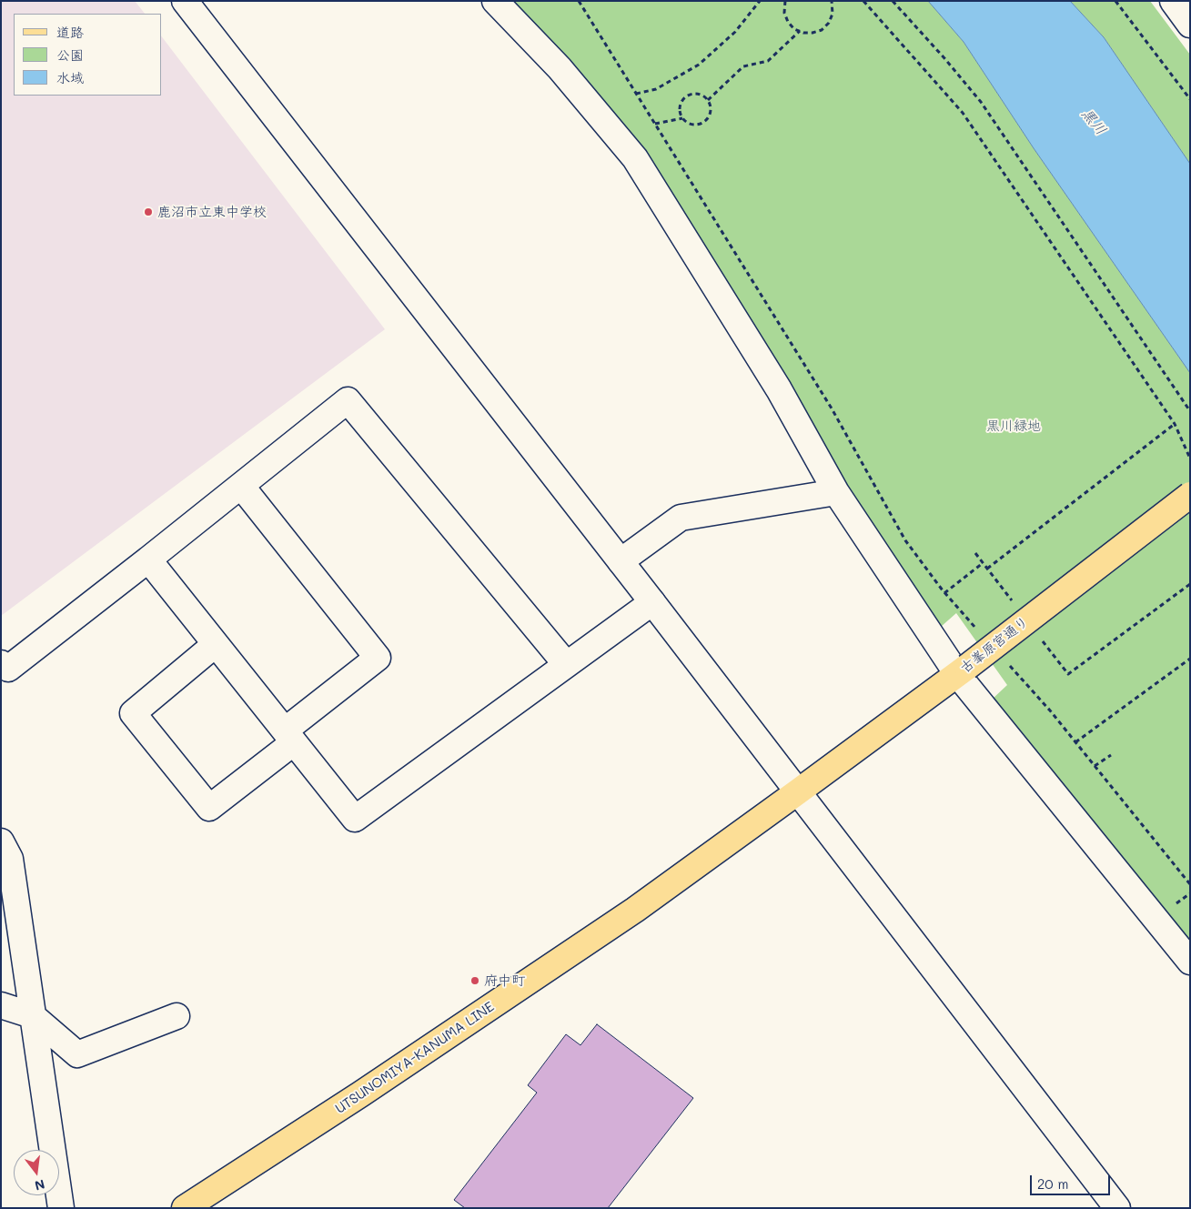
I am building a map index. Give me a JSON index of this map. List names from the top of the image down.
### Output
{
  "streets": {
    "main road": ["古峯原宮通り", "UTSUNOMIYA-KANUMA LINE"]
  },
  "crossings": [
    ["古峯原宮通り", "UTSUNOMIYA-KANUMA LINE"]
  ],
  "water": ["黒川"],
  "parks": ["黒川緑地"],
  "places": ["鹿沼市立東中学校", "府中町"],
  "legend": ["道路", "公園", "水域"],
  "scale_bar": "20 m",
  "north": "bottom"
}
